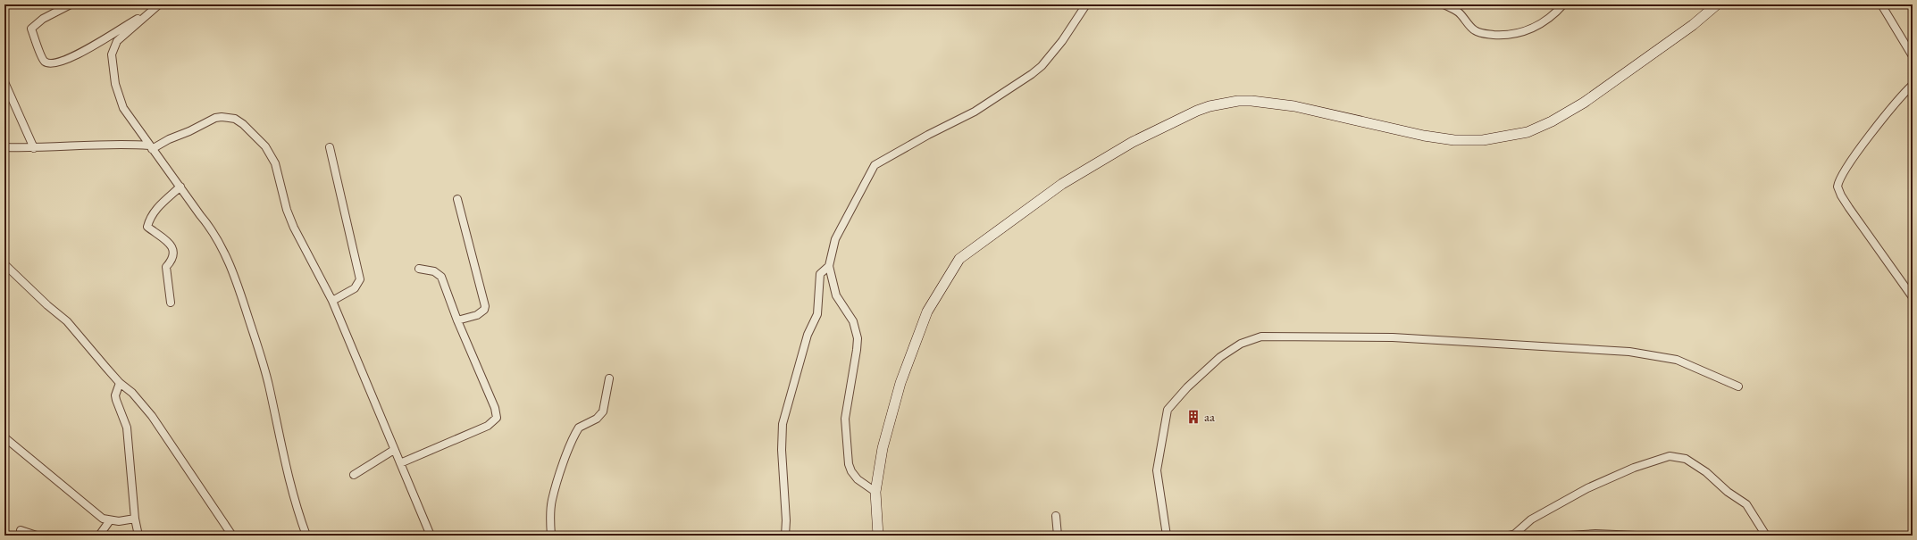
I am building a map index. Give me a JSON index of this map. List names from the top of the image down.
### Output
{
  "places": {
    "building": ["aa"]
  }
}
